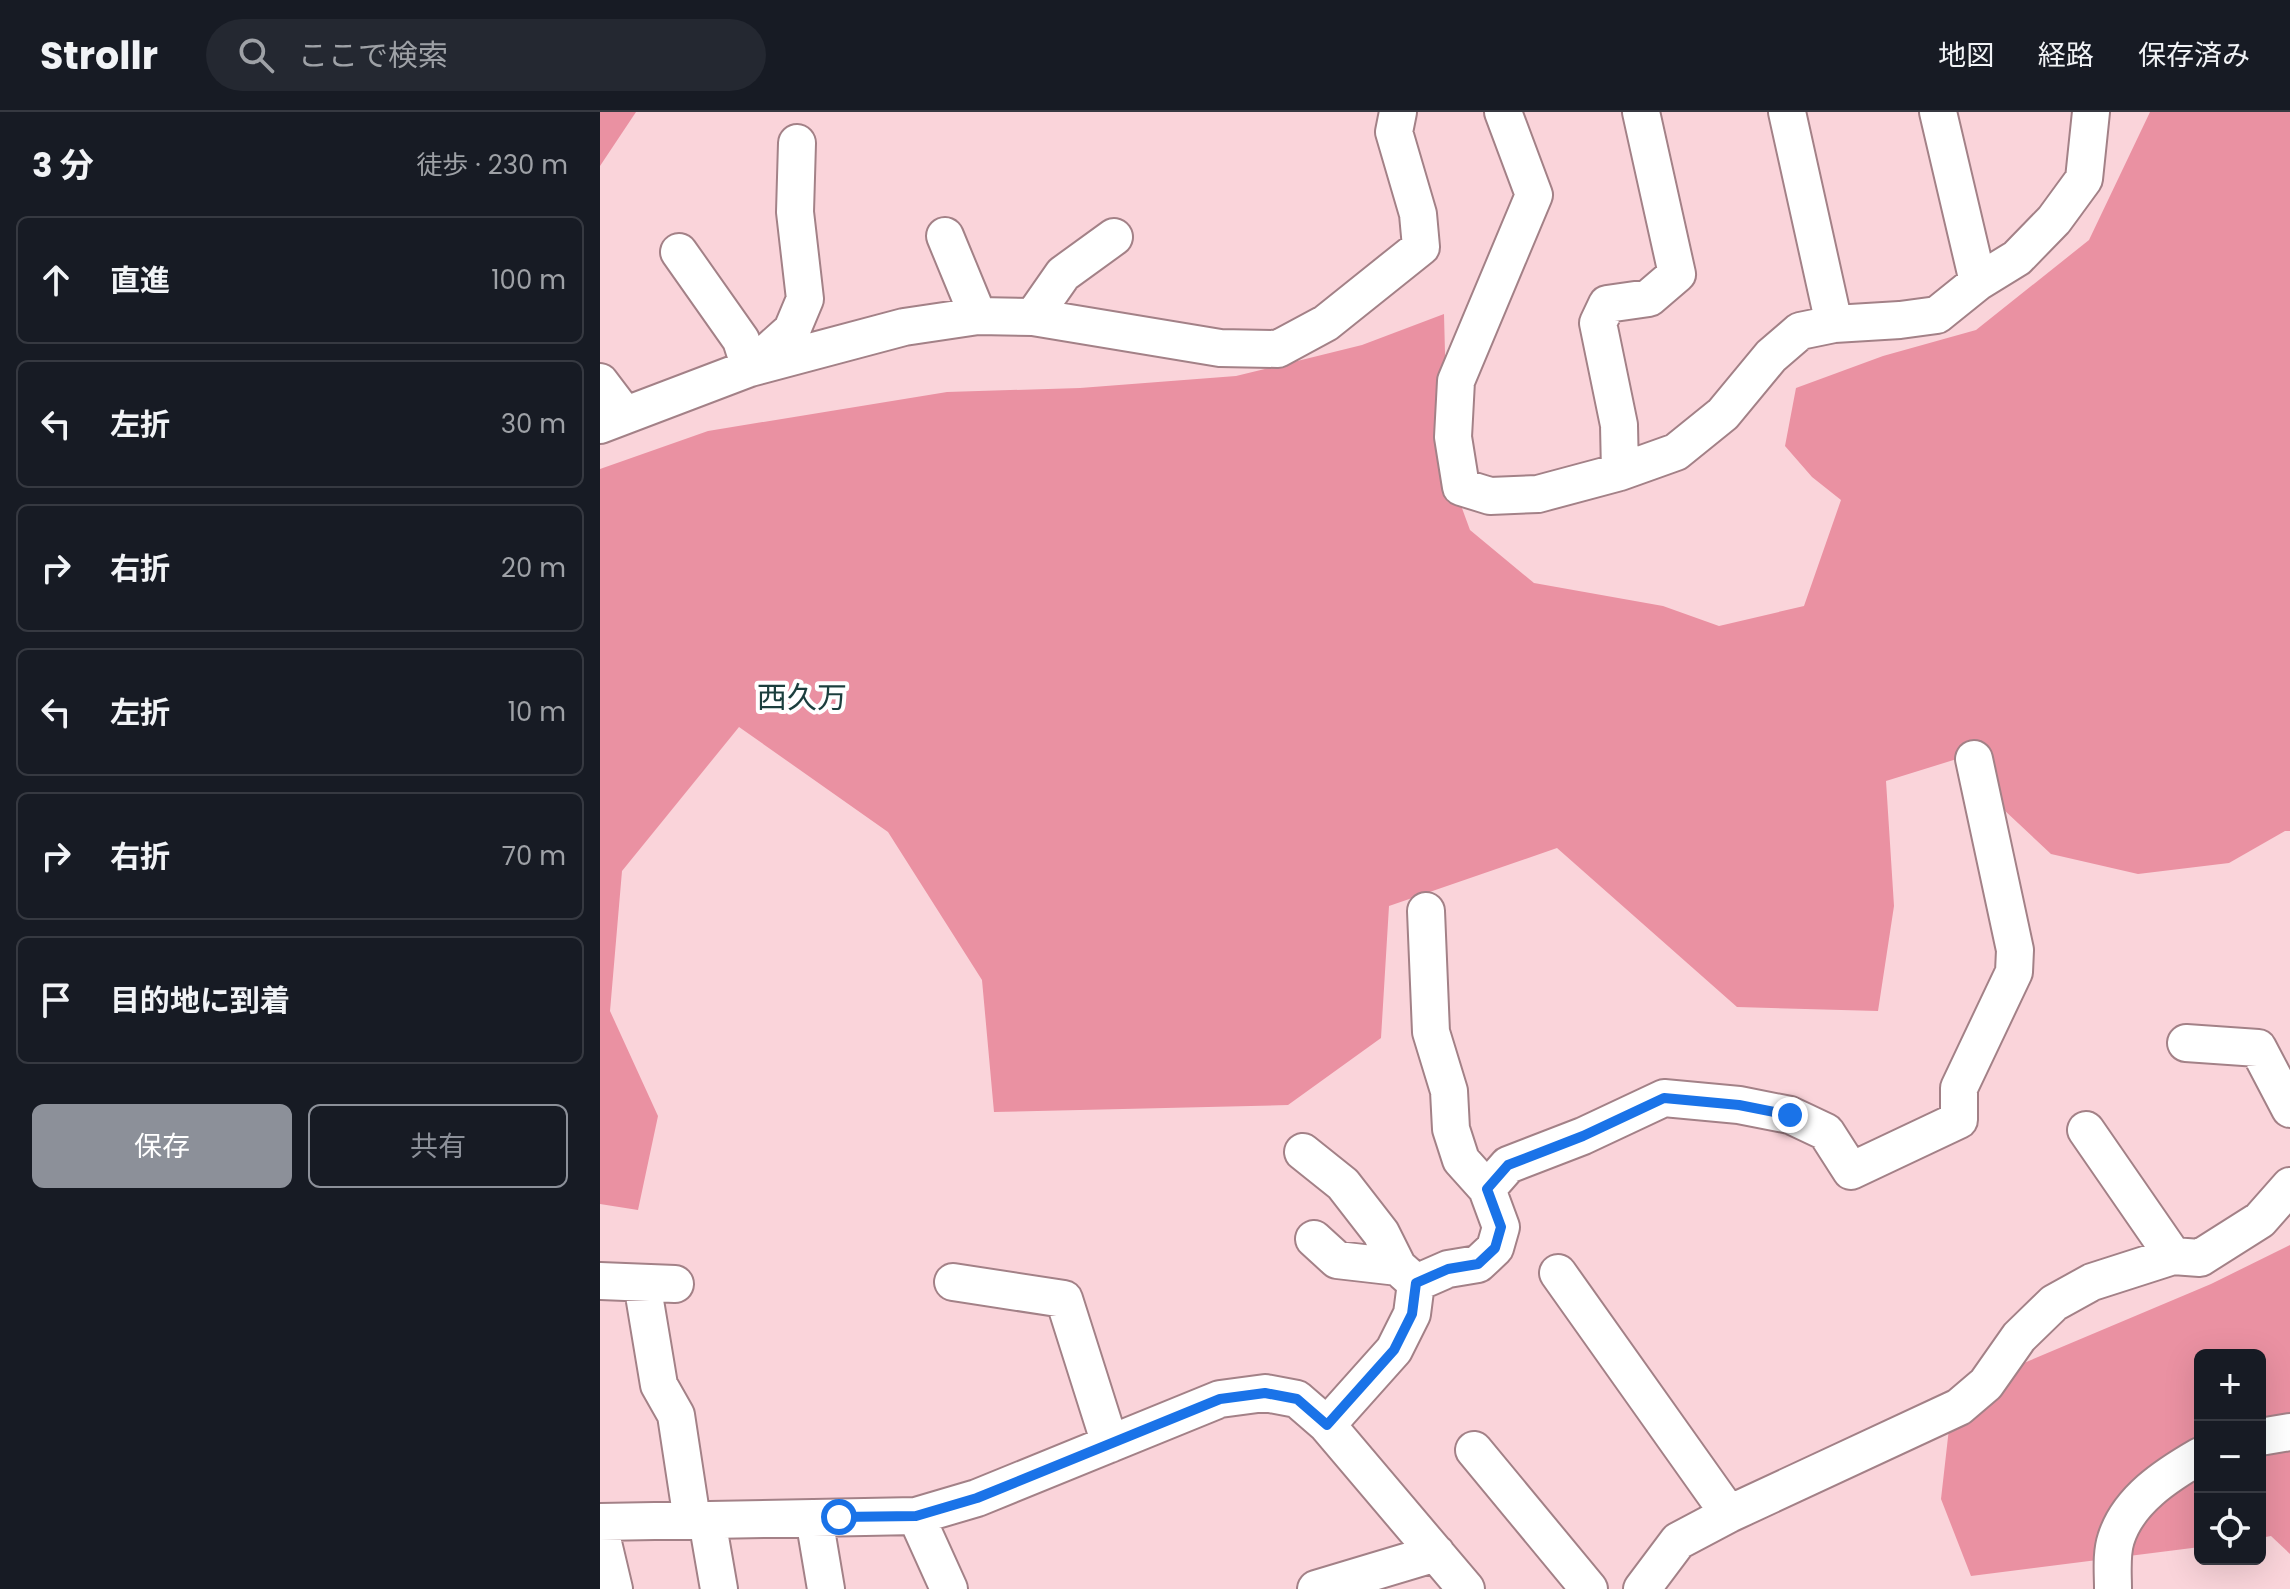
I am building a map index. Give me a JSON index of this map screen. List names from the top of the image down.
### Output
{
  "districts": ["西久万"],
  "page": {
    "header": "Strollr",
    "search": "ここで検索",
    "nav": ["地図", "経路", "保存済み"],
    "heading": ["3 分", "徒歩 · 230 m"],
    "list": [
      ["直進", "100 m"],
      ["左折", "30 m"],
      ["右折", "20 m"],
      ["左折", "10 m"],
      ["右折", "70 m"],
      "目的地に到着"
    ],
    "buttons": ["保存", "共有"],
    "map_buttons": ["+", "−"]
  }
}
